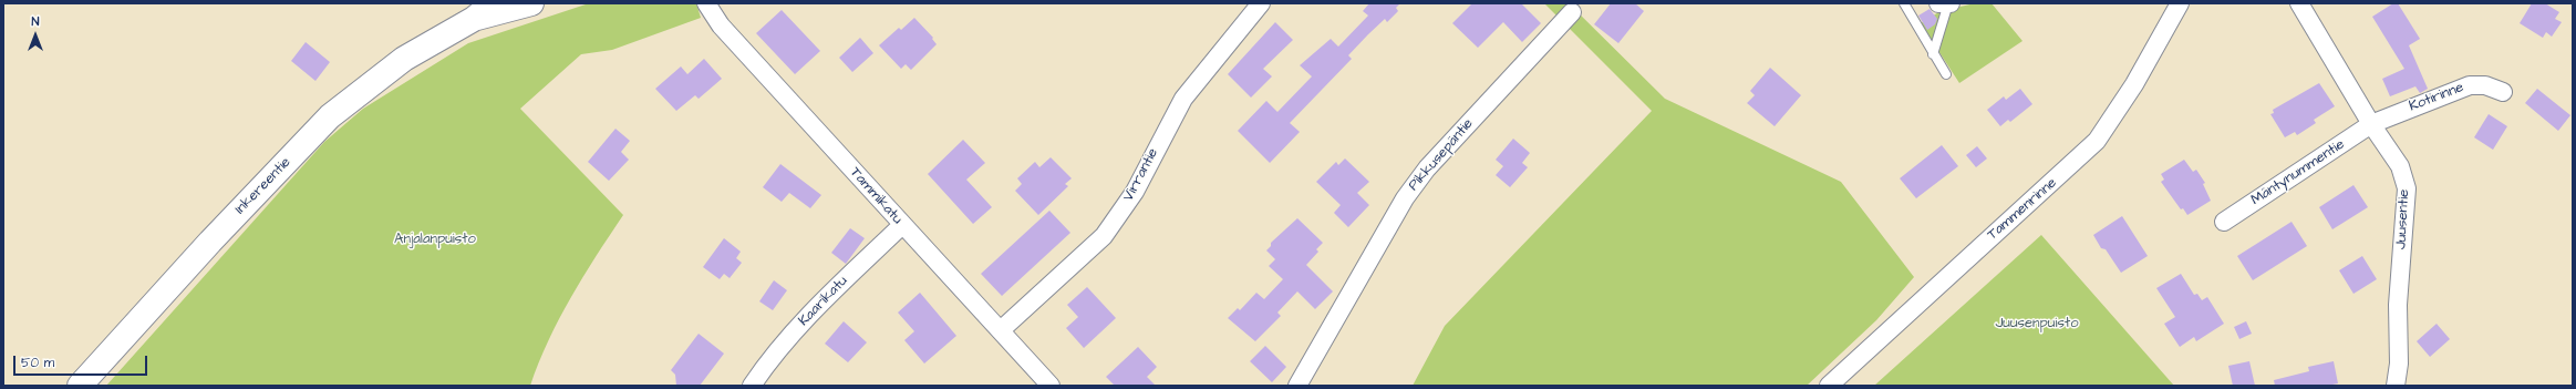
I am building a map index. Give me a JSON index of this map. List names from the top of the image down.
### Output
{
  "streets": {
    "street": [
      "Kotirinne",
      "Pikkusepäntie",
      "Mäntynummentie",
      "Virrantie",
      "Inkereentie",
      "Tammikatu",
      "Tammenrinne",
      "Juusentie",
      "Kaarikatu"
    ]
  },
  "crossings": [
    ["Kotirinne", "Mäntynummentie"],
    ["Kotirinne", "Juusentie"],
    ["Mäntynummentie", "Juusentie"],
    ["Virrantie", "Tammikatu"],
    ["Tammikatu", "Kaarikatu"]
  ],
  "parks": ["Anjalanpuisto", "Juusenpuisto"],
  "scale_bar": "50 m",
  "north": "top"
}
